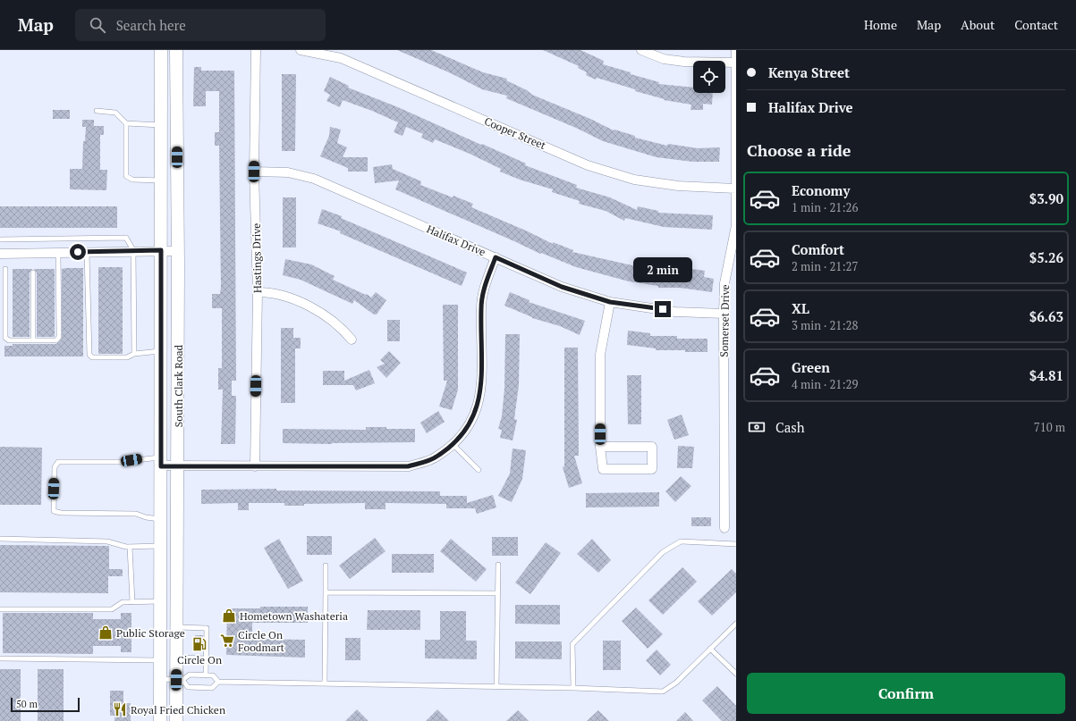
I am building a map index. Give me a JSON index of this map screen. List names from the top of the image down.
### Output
{
  "streets": {
    "main road": ["South Clark Road"],
    "street": [
      "Cooper Street",
      "Halifax Drive",
      "Hastings Drive",
      "Somerset Drive"
    ]
  },
  "crossings": [
    ["Cooper Street", "Somerset Drive"],
    ["Halifax Drive", "Hastings Drive"],
    ["Halifax Drive", "Somerset Drive"]
  ],
  "places": {
    "shop": ["Hometown Washateria", "Public Storage"],
    "supermarket": ["Circle On Foodmart"],
    "fuel station": ["Circle On"],
    "restaurant": ["Royal Fried Chicken"]
  },
  "scale_bar": "50 m",
  "page": {
    "header": "Map",
    "search": "Search here",
    "nav": [
      "Home",
      "Map",
      "About",
      "Contact"
    ],
    "banner": ["Kenya Street", "Halifax Drive"],
    "heading": "Choose a ride",
    "list": [
      {
        "name": "Economy",
        "note": "1 min · 21:26",
        "value": "$3.90"
      },
      {
        "name": "Comfort",
        "note": "2 min · 21:27",
        "value": "$5.26"
      },
      {
        "name": "XL",
        "note": "3 min · 21:28",
        "value": "$6.63"
      },
      {
        "name": "Green",
        "note": "4 min · 21:29",
        "value": "$4.81"
      }
    ],
    "bubble": "2 min",
    "pay": ["Cash", "710 m"],
    "buttons": "Confirm",
    "scale": "50 m"
  }
}
